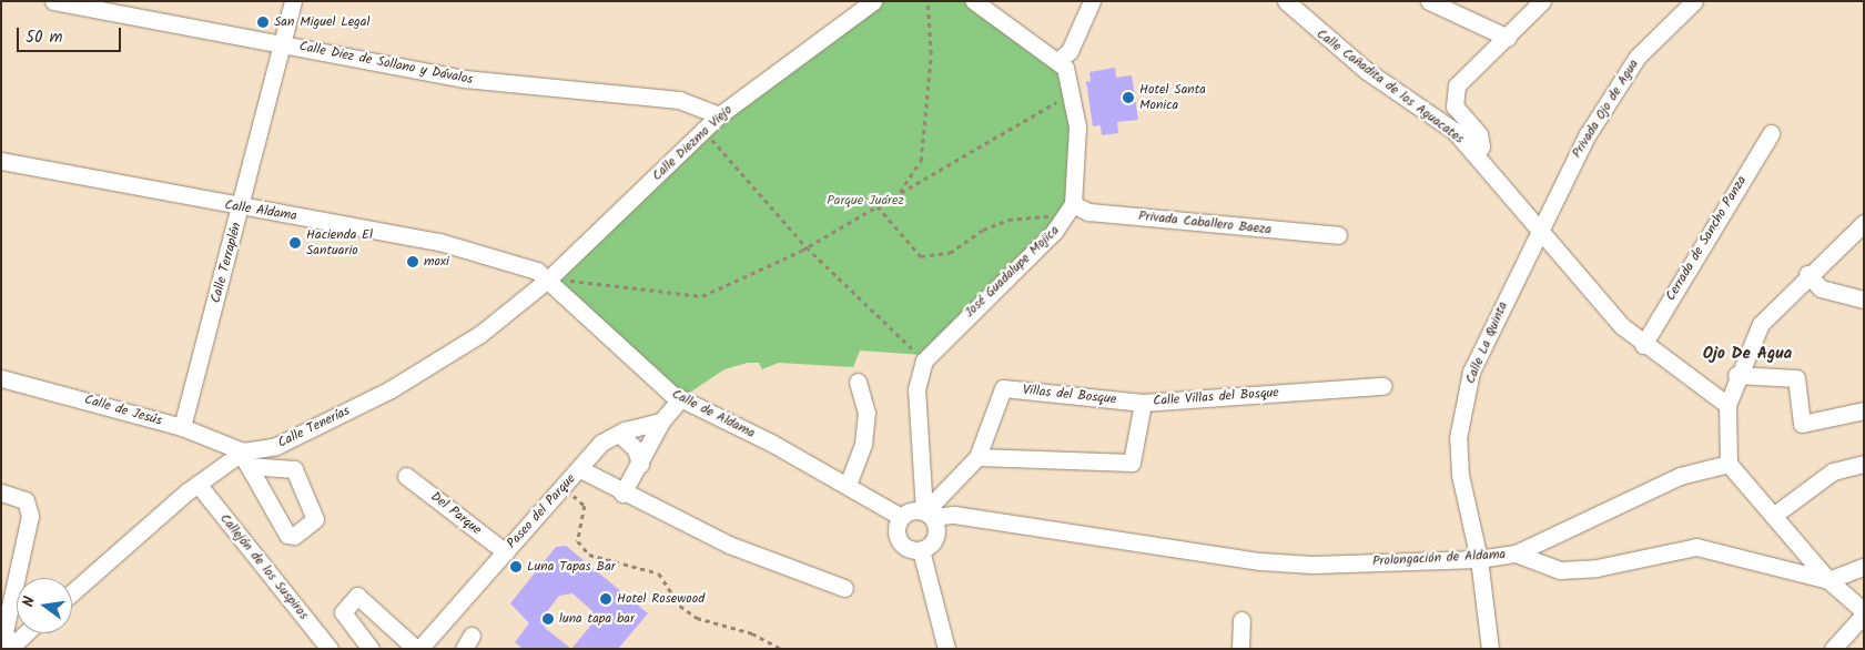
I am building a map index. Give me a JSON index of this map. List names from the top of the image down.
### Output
{
  "streets": {
    "street": [
      "Calle Diez de Sollano y Dávalos",
      "Calle Cañadita de los Aguacates",
      "Privada Ojo de Agua",
      "Calle Diezmo Viejo",
      "Calle Aldama",
      "Privada Caballero Baeza",
      "Cerrada de Sancho Panza",
      "Calle Terraplén",
      "José Guadalupe Mojica",
      "Calle La Quinta",
      "Villas del Bosque",
      "Calle Villas del Bosque",
      "Calle de Jesús",
      "Calle de Aldama",
      "Calle Tenerías",
      "Paseo del Parque",
      "Del Parque",
      "Prolongación de Aldama",
      "Callejón de los Suspiros"
    ]
  },
  "crossings": [
    ["Calle Diez de Sollano y Dávalos", "Calle Diezmo Viejo"],
    ["Calle Diez de Sollano y Dávalos", "Calle Terraplén"],
    ["Calle Cañadita de los Aguacates", "Privada Ojo de Agua"],
    ["Calle Cañadita de los Aguacates", "Cerrada de Sancho Panza"],
    ["Calle Cañadita de los Aguacates", "Calle La Quinta"],
    ["Privada Ojo de Agua", "Calle La Quinta"],
    ["Calle Diezmo Viejo", "Calle Aldama"],
    ["Calle Diezmo Viejo", "Calle de Aldama"],
    ["Calle Diezmo Viejo", "Calle Tenerías"],
    ["Calle Aldama", "Calle Terraplén"],
    ["Calle Aldama", "Calle de Aldama"],
    ["Calle Aldama", "Calle Tenerías"],
    ["Privada Caballero Baeza", "José Guadalupe Mojica"],
    ["Calle Terraplén", "Calle de Jesús"],
    ["Calle La Quinta", "Prolongación de Aldama"],
    ["Villas del Bosque", "Calle Villas del Bosque"],
    ["Calle de Jesús", "Calle Tenerías"],
    ["Calle de Aldama", "Calle Tenerías"],
    ["Calle de Aldama", "Prolongación de Aldama"],
    ["Calle Tenerías", "Callejón de los Suspiros"],
    ["Paseo del Parque", "Del Parque"]
  ],
  "districts": ["Ojo De Agua"],
  "parks": ["Parque Juárez"],
  "places": [
    "San Miguel Legal",
    "Hotel Santa Monica",
    "Hacienda El Santuario",
    "moxi",
    "Luna Tapas Bar",
    "Hotel Rosewood",
    "luna tapa bar"
  ],
  "scale_bar": "50 m",
  "north": "left"
}
